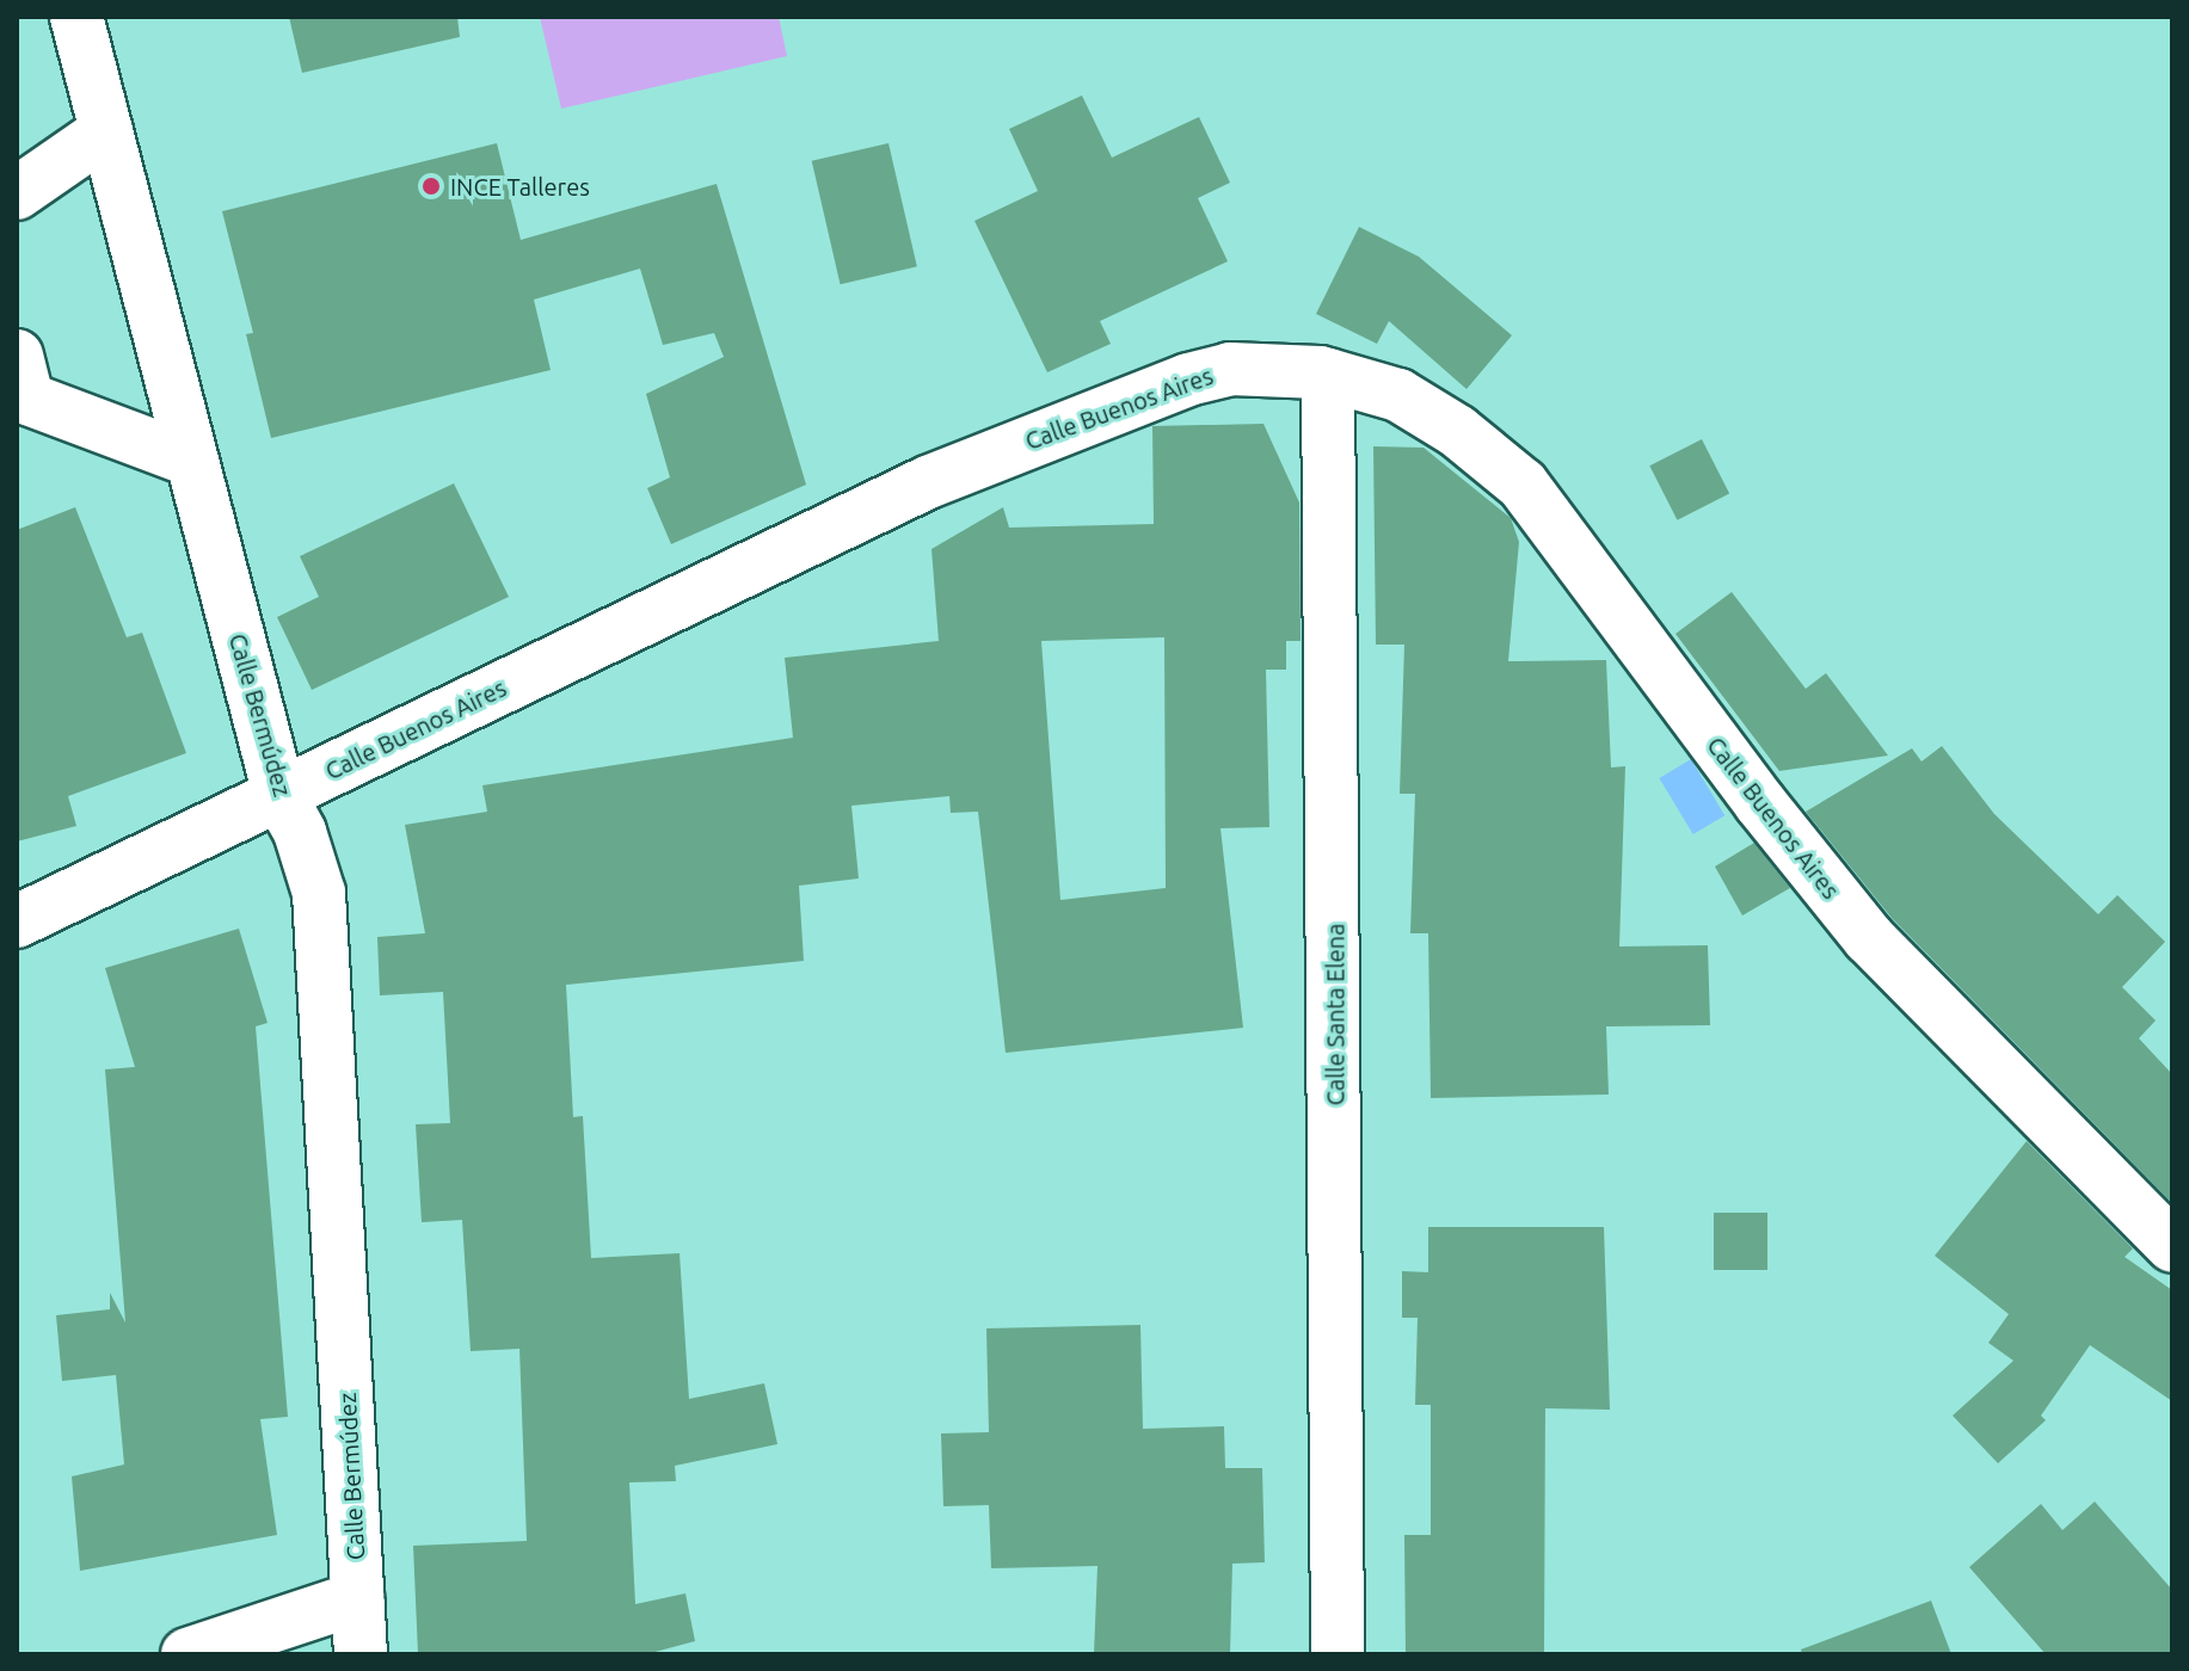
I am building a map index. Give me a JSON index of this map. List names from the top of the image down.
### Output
{
  "streets": {
    "street": ["Calle Buenos Aires", "Calle Bermúdez", "Calle Santa Elena"]
  },
  "crossings": [
    ["Calle Buenos Aires", "Calle Bermúdez"],
    ["Calle Buenos Aires", "Calle Santa Elena"]
  ],
  "places": ["INCE Talleres"]
}
